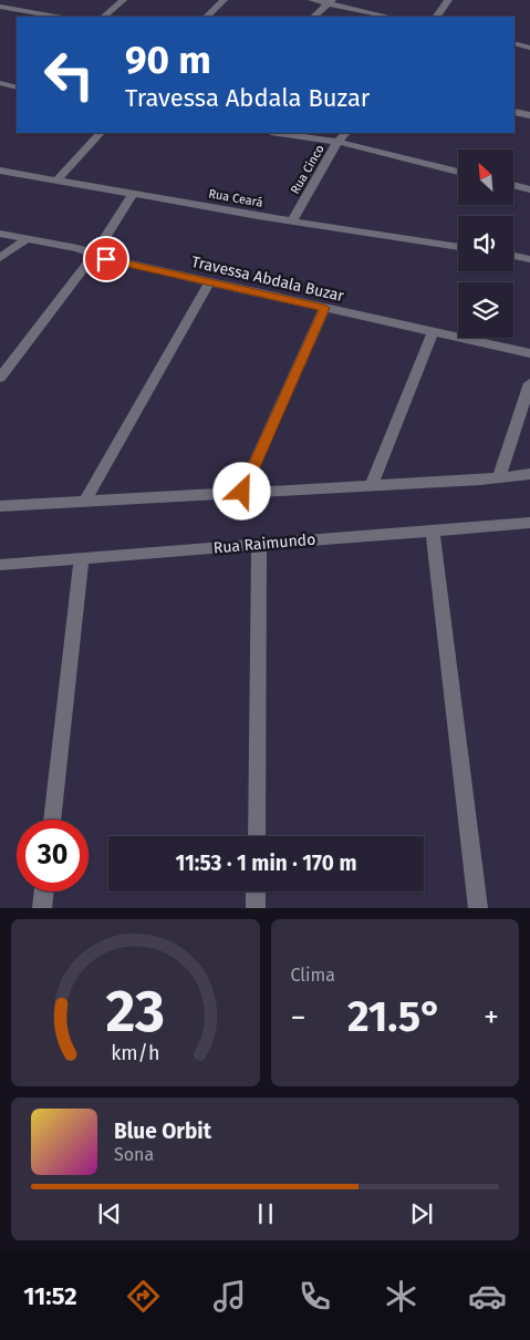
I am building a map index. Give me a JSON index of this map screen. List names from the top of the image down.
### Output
{
  "streets": {
    "street": [
      "Rua Cinco",
      "Rua Ceará",
      "Travessa Abdala Buzar",
      "Rua Raimundo"
    ]
  },
  "crossings": [
    ["Rua Cinco", "Rua Ceará"]
  ],
  "north": "top left",
  "page": {
    "turn": ["90 m", "Travessa Abdala Buzar"],
    "limit": "30",
    "trip": "11:53 · 1 min · 170 m",
    "tile": "Clima",
    "heat": ["−", "21.5°", "+"],
    "song": ["Blue Orbit", "Sona"],
    "tabs": "11:52",
    "gauge": ["23", "km/h"]
  }
}
